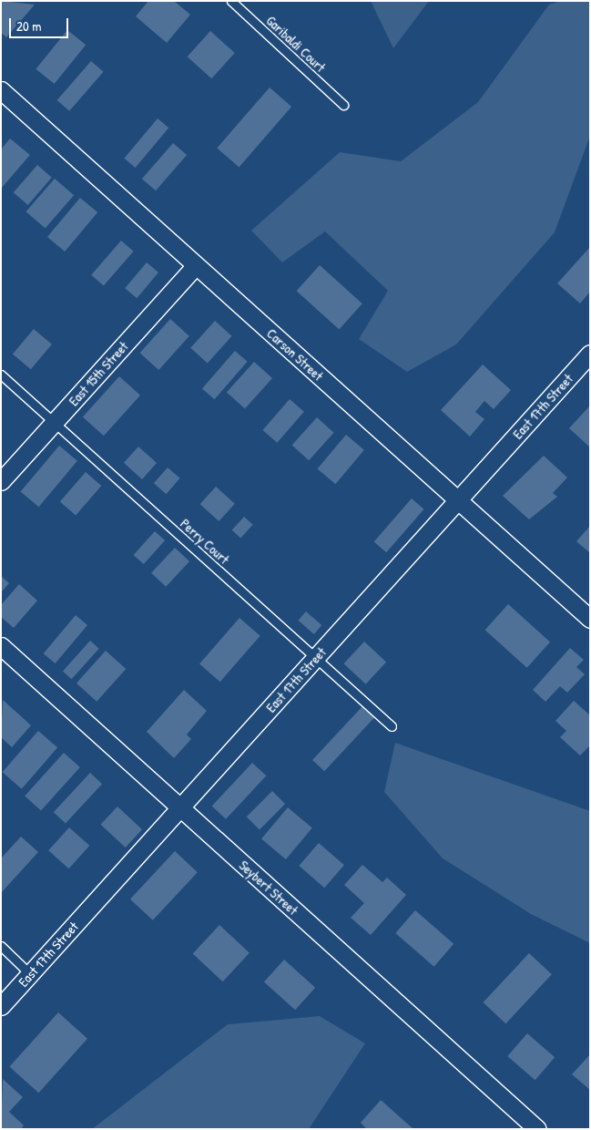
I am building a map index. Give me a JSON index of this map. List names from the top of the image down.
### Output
{
  "streets": {
    "street": [
      "Carson Street",
      "East 15th Street",
      "East 17th Street",
      "Seybert Street"
    ],
    "lane": ["Garibaldi Court", "Perry Court"]
  },
  "crossings": [
    ["Carson Street", "East 15th Street"],
    ["Carson Street", "East 17th Street"],
    ["East 15th Street", "Perry Court"],
    ["East 17th Street", "Perry Court"],
    ["East 17th Street", "Seybert Street"]
  ],
  "scale_bar": "20 m"
}
